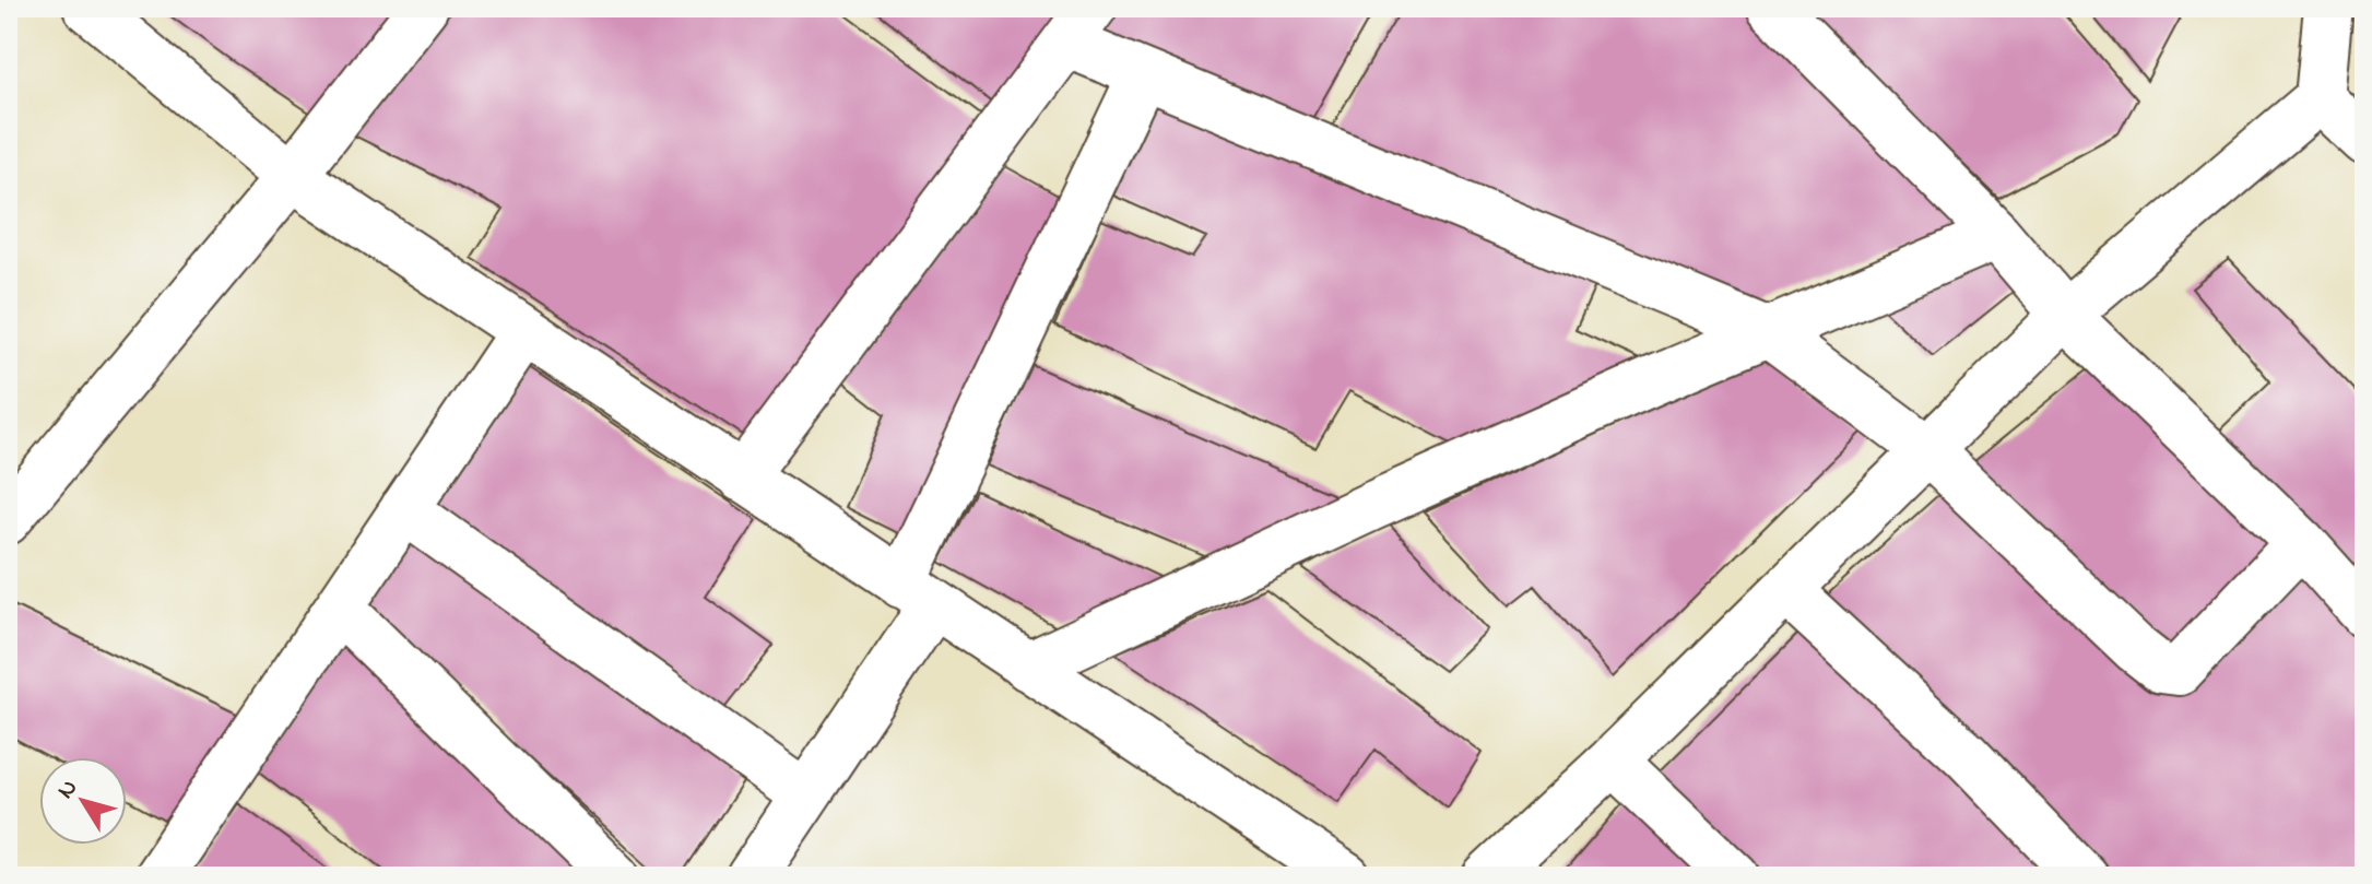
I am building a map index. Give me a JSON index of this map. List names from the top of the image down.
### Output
{
  "north": "top left"
}
